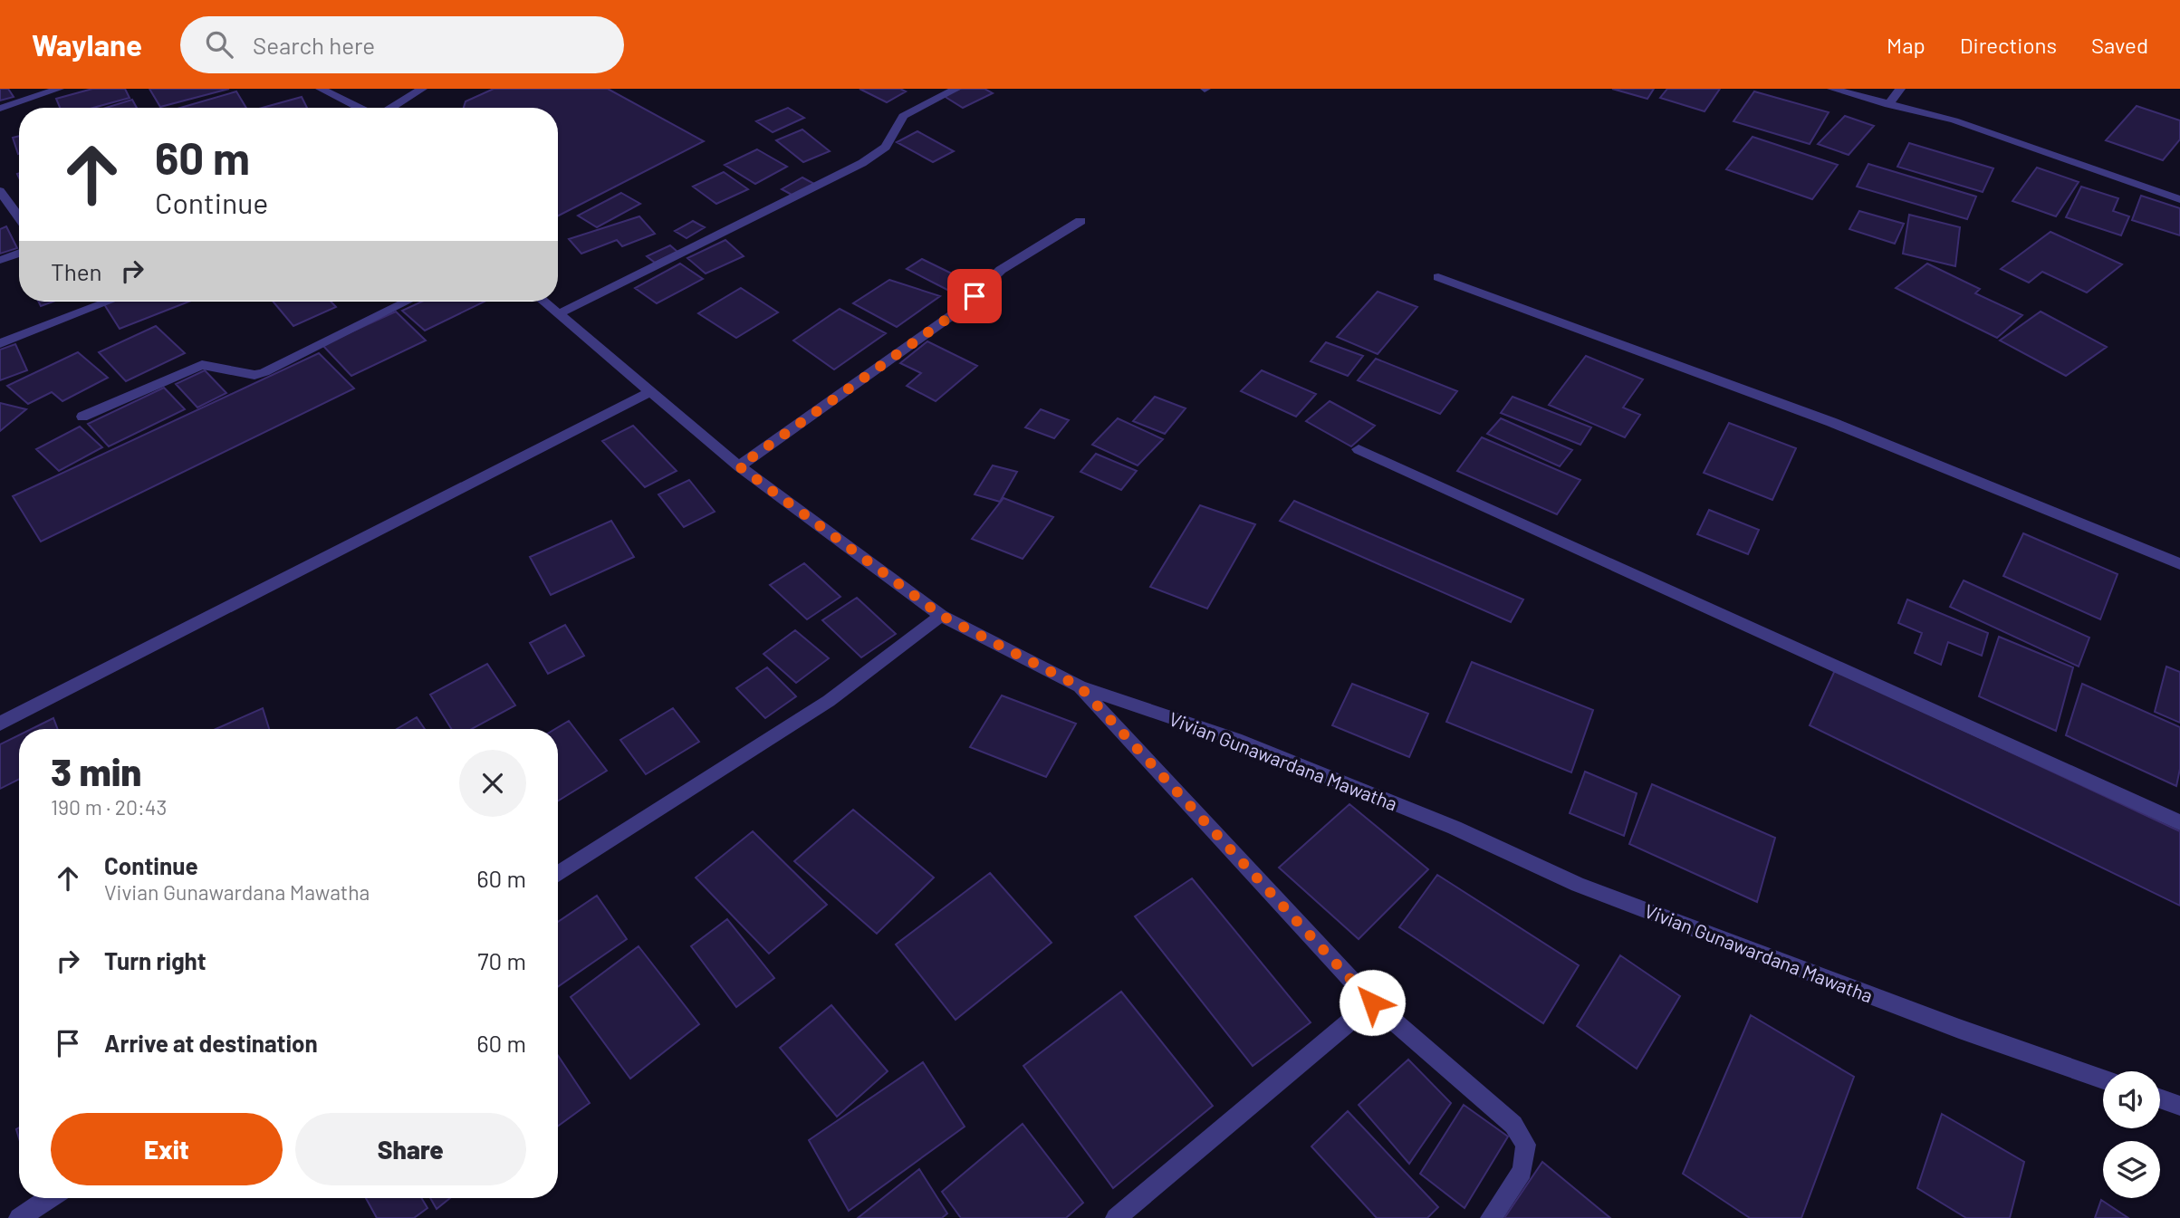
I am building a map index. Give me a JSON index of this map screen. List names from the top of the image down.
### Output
{
  "streets": {
    "street": ["Vivian Gunawardana Mawatha"]
  },
  "page": {
    "header": "Waylane",
    "search": "Search here",
    "nav": ["Map", "Directions", "Saved"],
    "turn": ["60 m", "Continue"],
    "then": "Then",
    "heading": ["3 min", "190 m · 20:43"],
    "list": [
      {
        "name": "Continue",
        "note": "Vivian Gunawardana Mawatha",
        "value": "60 m"
      },
      {
        "name": "Turn right",
        "value": "70 m"
      },
      {
        "name": "Arrive at destination",
        "value": "60 m"
      }
    ],
    "buttons": ["Exit", "Share"]
  }
}
